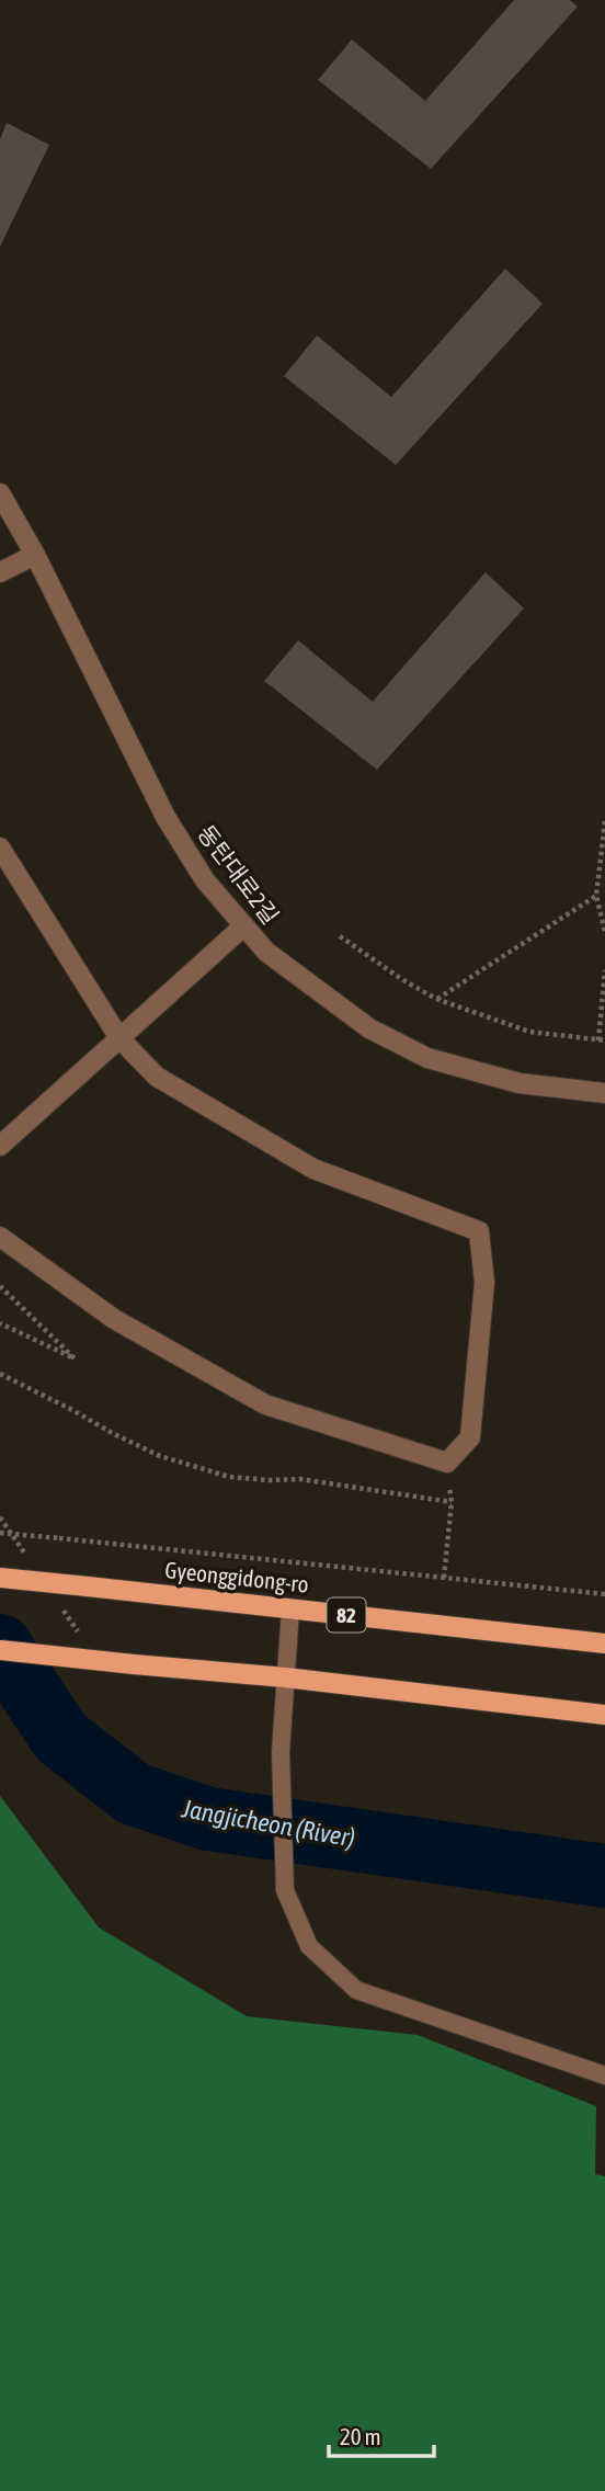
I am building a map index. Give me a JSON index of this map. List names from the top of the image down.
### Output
{
  "streets": {
    "main road": ["Gyeonggidong-ro", "82"],
    "street": ["동탄대로2길"]
  },
  "water": ["Jangjicheon (River)"],
  "scale_bar": "20 m"
}
